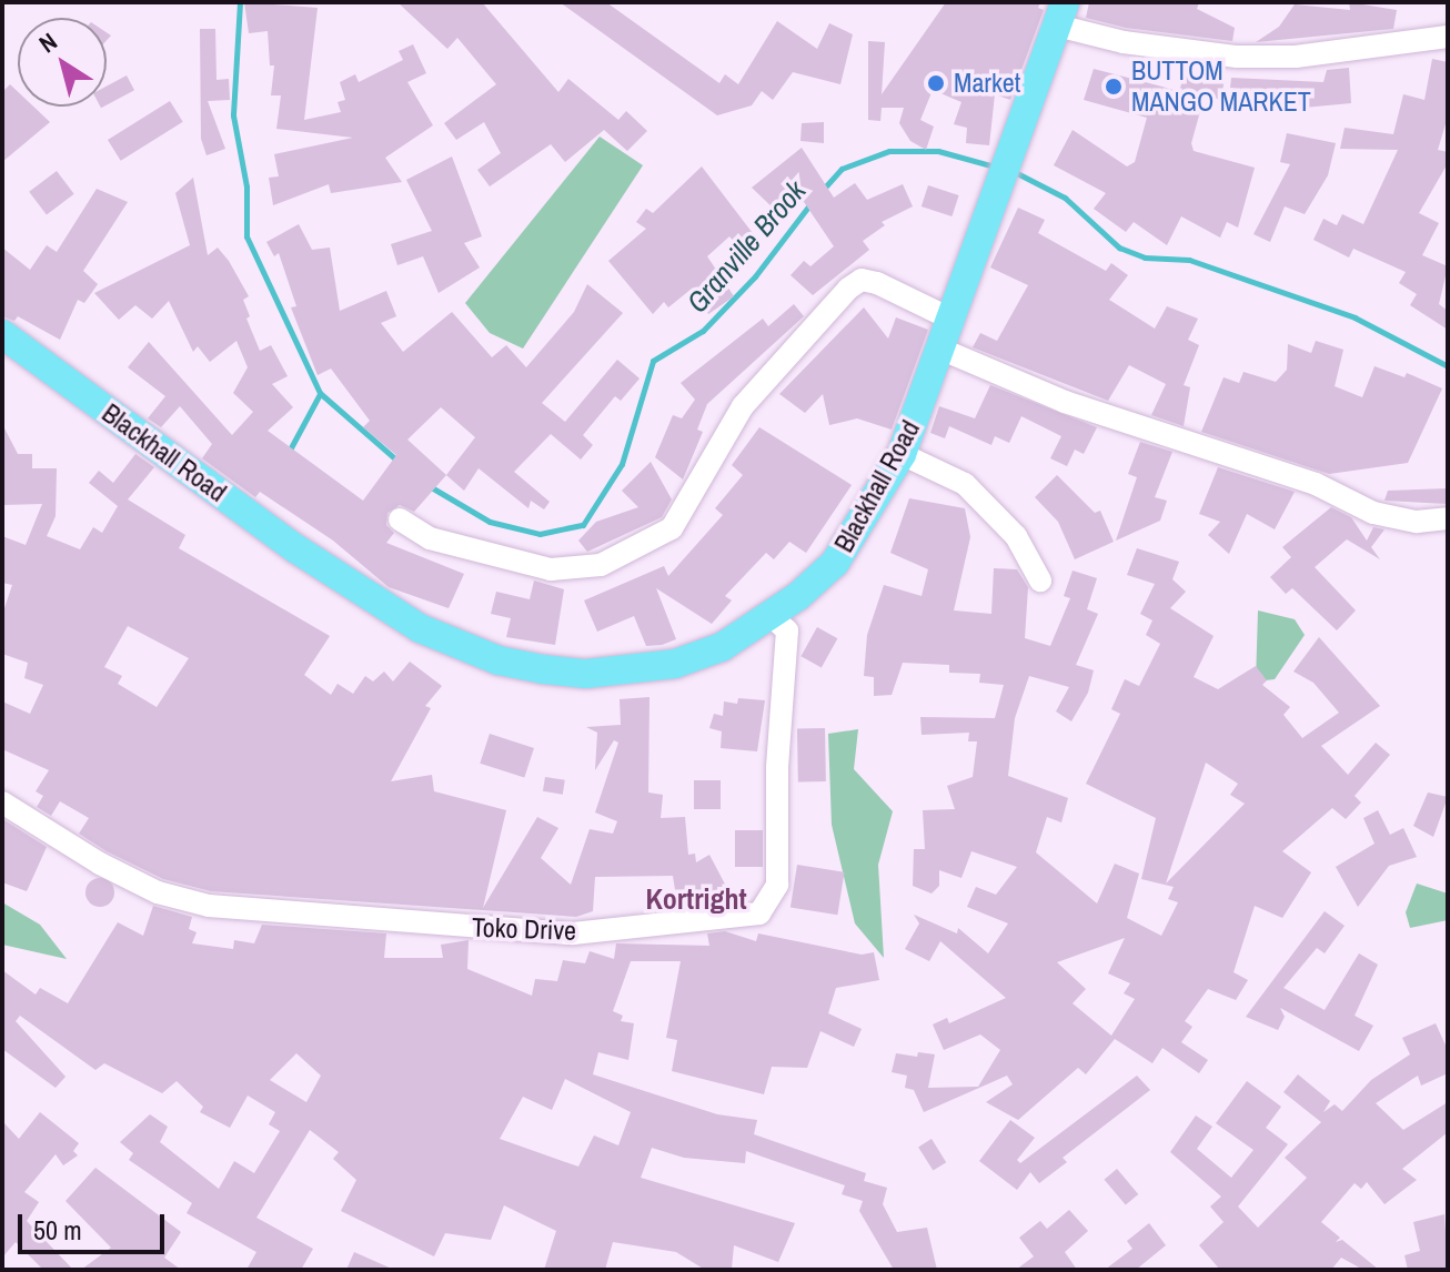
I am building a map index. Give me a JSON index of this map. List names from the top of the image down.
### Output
{
  "streets": {
    "main road": ["Blackhall Road"],
    "street": ["Toko Drive"]
  },
  "crossings": [
    ["Blackhall Road", "Toko Drive"]
  ],
  "districts": ["Kortright"],
  "water": ["Granville Brook"],
  "places": ["Market", "BUTTOM MANGO MARKET"],
  "scale_bar": "50 m",
  "north": "top left"
}
